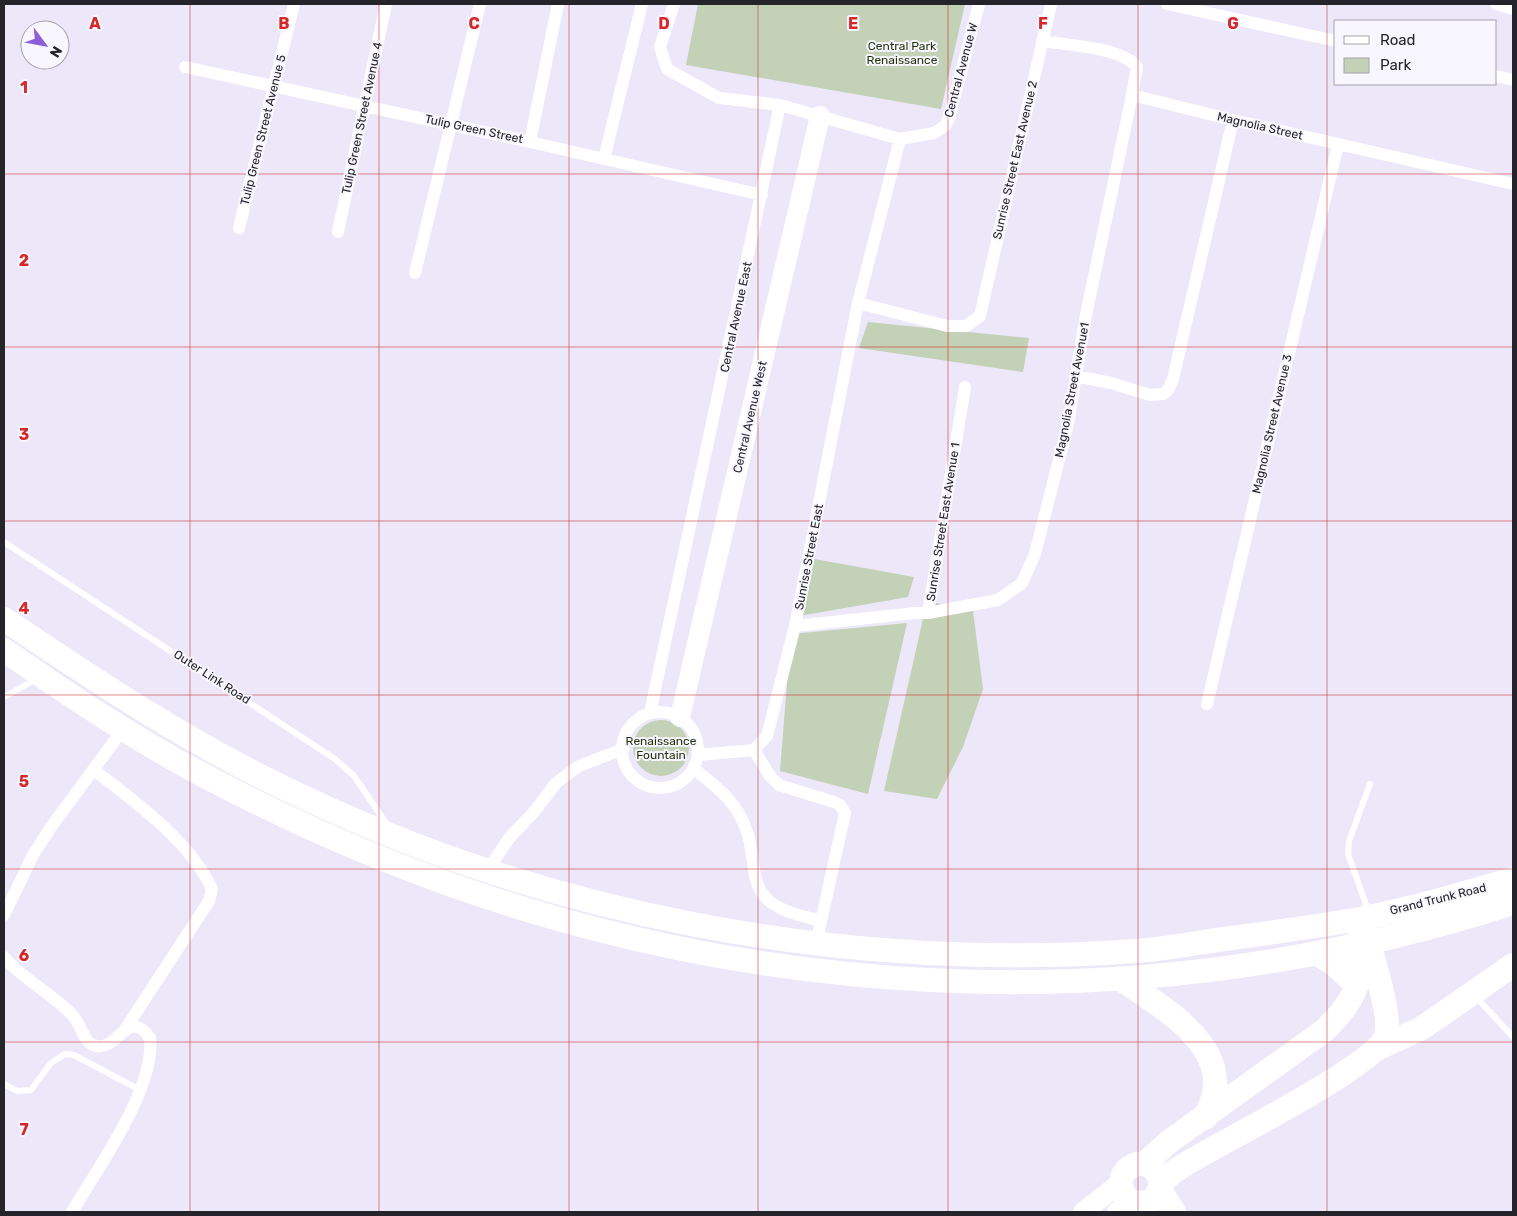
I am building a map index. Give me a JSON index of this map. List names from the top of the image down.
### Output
{
  "streets": {
    "highway": ["Grand Trunk Road"],
    "main road": ["Central Avenue West"],
    "street": [
      "Central Avenue W",
      "Tulip Green Street Avenue 4",
      "Magnolia Street",
      "Tulip Green Street",
      "Tulip Green Street Avenue 5",
      "Sunrise Street East Avenue 2",
      "Central Avenue East",
      "Magnolia Street Avenue1",
      "Magnolia Street Avenue 3",
      "Sunrise Street East Avenue 1",
      "Sunrise Street East"
    ],
    "lane": ["Outer Link Road"]
  },
  "crossings": [
    ["Central Avenue W", "Central Avenue East"],
    ["Central Avenue W", "Central Avenue West"],
    ["Central Avenue W", "Sunrise Street East"],
    ["Tulip Green Street Avenue 4", "Tulip Green Street"],
    ["Magnolia Street", "Magnolia Street Avenue1"],
    ["Magnolia Street", "Magnolia Street Avenue 3"],
    ["Tulip Green Street", "Tulip Green Street Avenue 5"],
    ["Tulip Green Street", "Central Avenue East"],
    ["Sunrise Street East Avenue 2", "Sunrise Street East"],
    ["Central Avenue East", "Central Avenue West"],
    ["Magnolia Street Avenue1", "Sunrise Street East Avenue 1"],
    ["Sunrise Street East Avenue 1", "Sunrise Street East"],
    ["Outer Link Road", "Grand Trunk Road"]
  ],
  "parks": ["Central Park Renaissance", "Renaissance Fountain"],
  "legend": ["Road", "Park"],
  "north": "bottom right",
  "grid": {
    "columns": [
      "A",
      "B",
      "C",
      "D",
      "E",
      "F",
      "G"
    ],
    "rows": [
      "1",
      "2",
      "3",
      "4",
      "5",
      "6",
      "7"
    ]
  }
}
